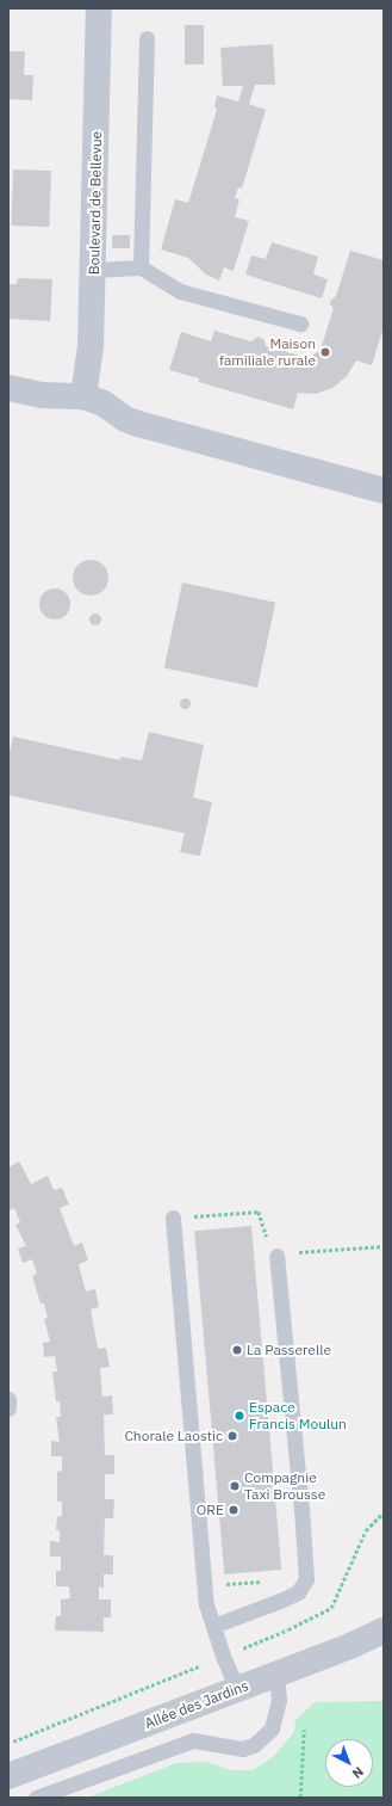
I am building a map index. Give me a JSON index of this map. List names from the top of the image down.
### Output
{
  "streets": {
    "street": ["Boulevard de Bellevue", "Allée des Jardins"]
  },
  "places": [
    "Maison familiale rurale",
    "La Passerelle",
    "Espace Francis Moulun",
    "Chorale Laostic",
    "Compagnie Taxi Brousse",
    "ORE"
  ],
  "north": "bottom right"
}
